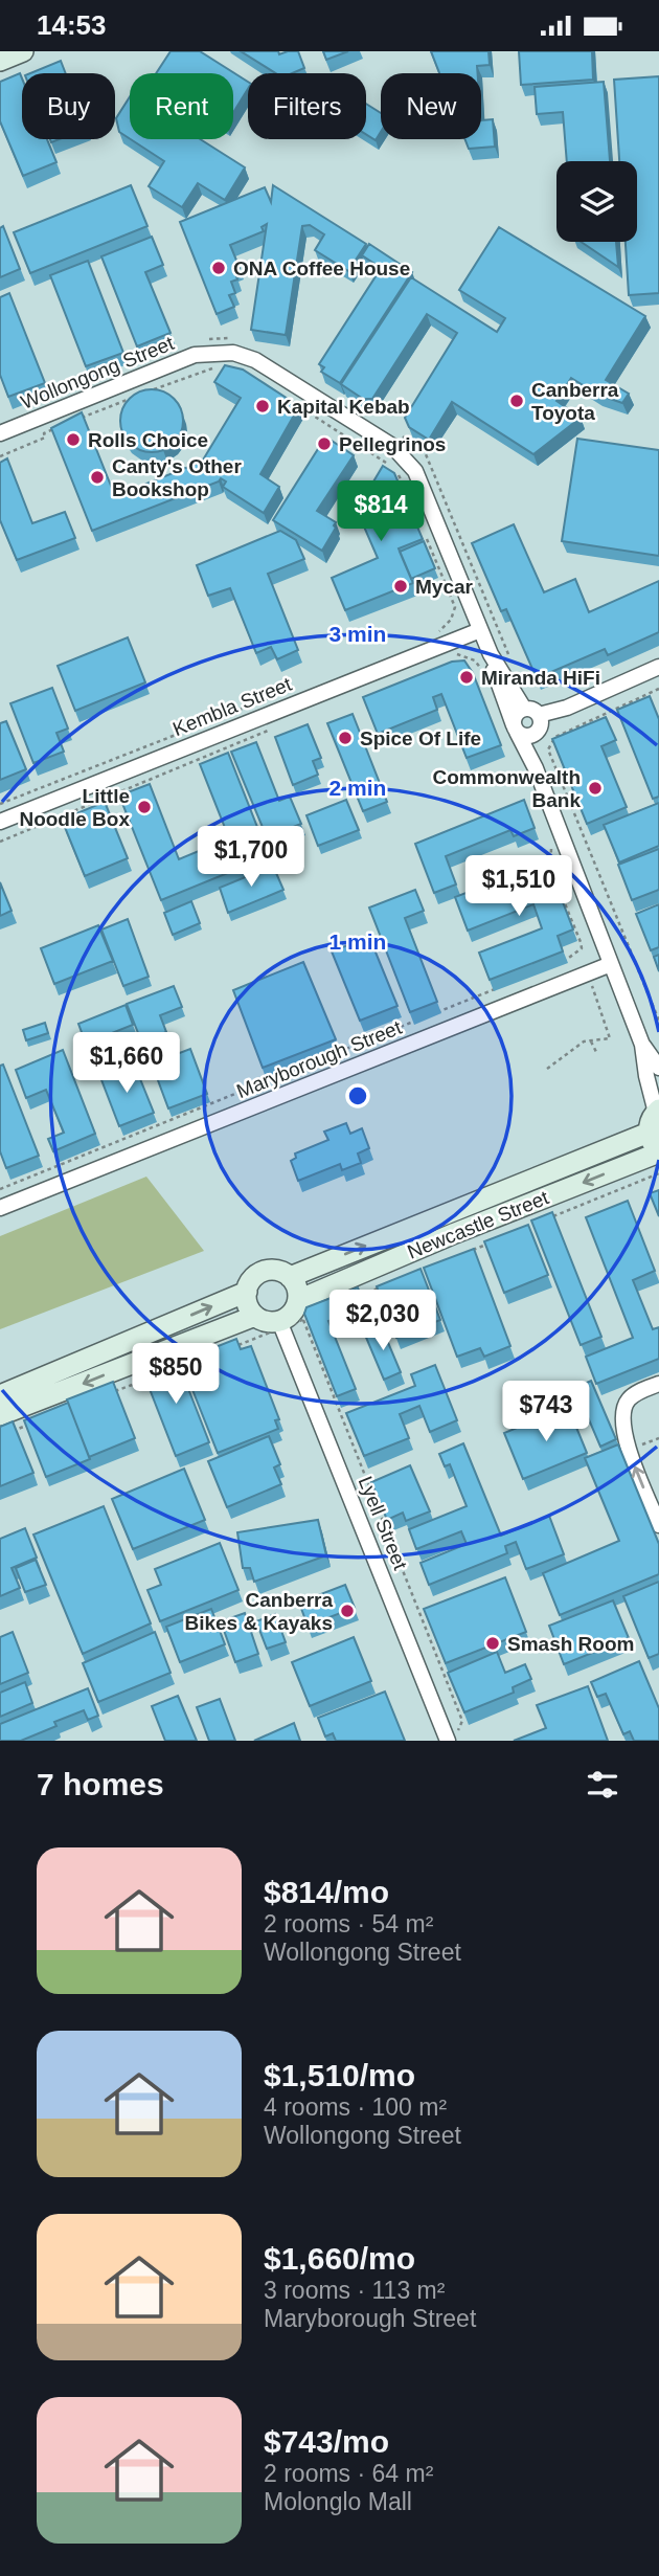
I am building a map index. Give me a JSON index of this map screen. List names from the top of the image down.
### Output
{
  "streets": {
    "main road": ["Newcastle Street"],
    "street": [
      "Wollongong Street",
      "Kembla Street",
      "Maryborough Street",
      "Lyell Street"
    ]
  },
  "crossings": [
    ["Wollongong Street", "Kembla Street"],
    ["Wollongong Street", "Maryborough Street"],
    ["Newcastle Street", "Lyell Street"]
  ],
  "places": [
    "ONA Coffee House",
    "Canberra Toyota",
    "Kapital Kebab",
    "Rolls Choice",
    "Pellegrinos",
    "Canty's Other Bookshop",
    "Mycar",
    "Miranda HiFi",
    "Spice Of Life",
    "Commonwealth Bank",
    "Little Noodle Box",
    "Canberra Bikes & Kayaks",
    "Smash Room"
  ],
  "page": {
    "status": "14:53",
    "chip": [
      "Buy",
      "Rent",
      "Filters",
      "New"
    ],
    "price": [
      "$814",
      "$1,700",
      "$1,510",
      "$1,660",
      "$2,030",
      "$850",
      "$743"
    ],
    "heading": "7 homes",
    "list": [
      {
        "name": "$814/mo",
        "note": "2 rooms · 54 m² · Wollongong Street"
      },
      {
        "name": "$1,510/mo",
        "note": "4 rooms · 100 m² · Wollongong Street"
      },
      {
        "name": "$1,660/mo",
        "note": "3 rooms · 113 m² · Maryborough Street"
      },
      {
        "name": "$743/mo",
        "note": "2 rooms · 64 m² · Molonglo Mall"
      }
    ]
  },
  "rings": ["3 min", "2 min", "1 min"]
}
